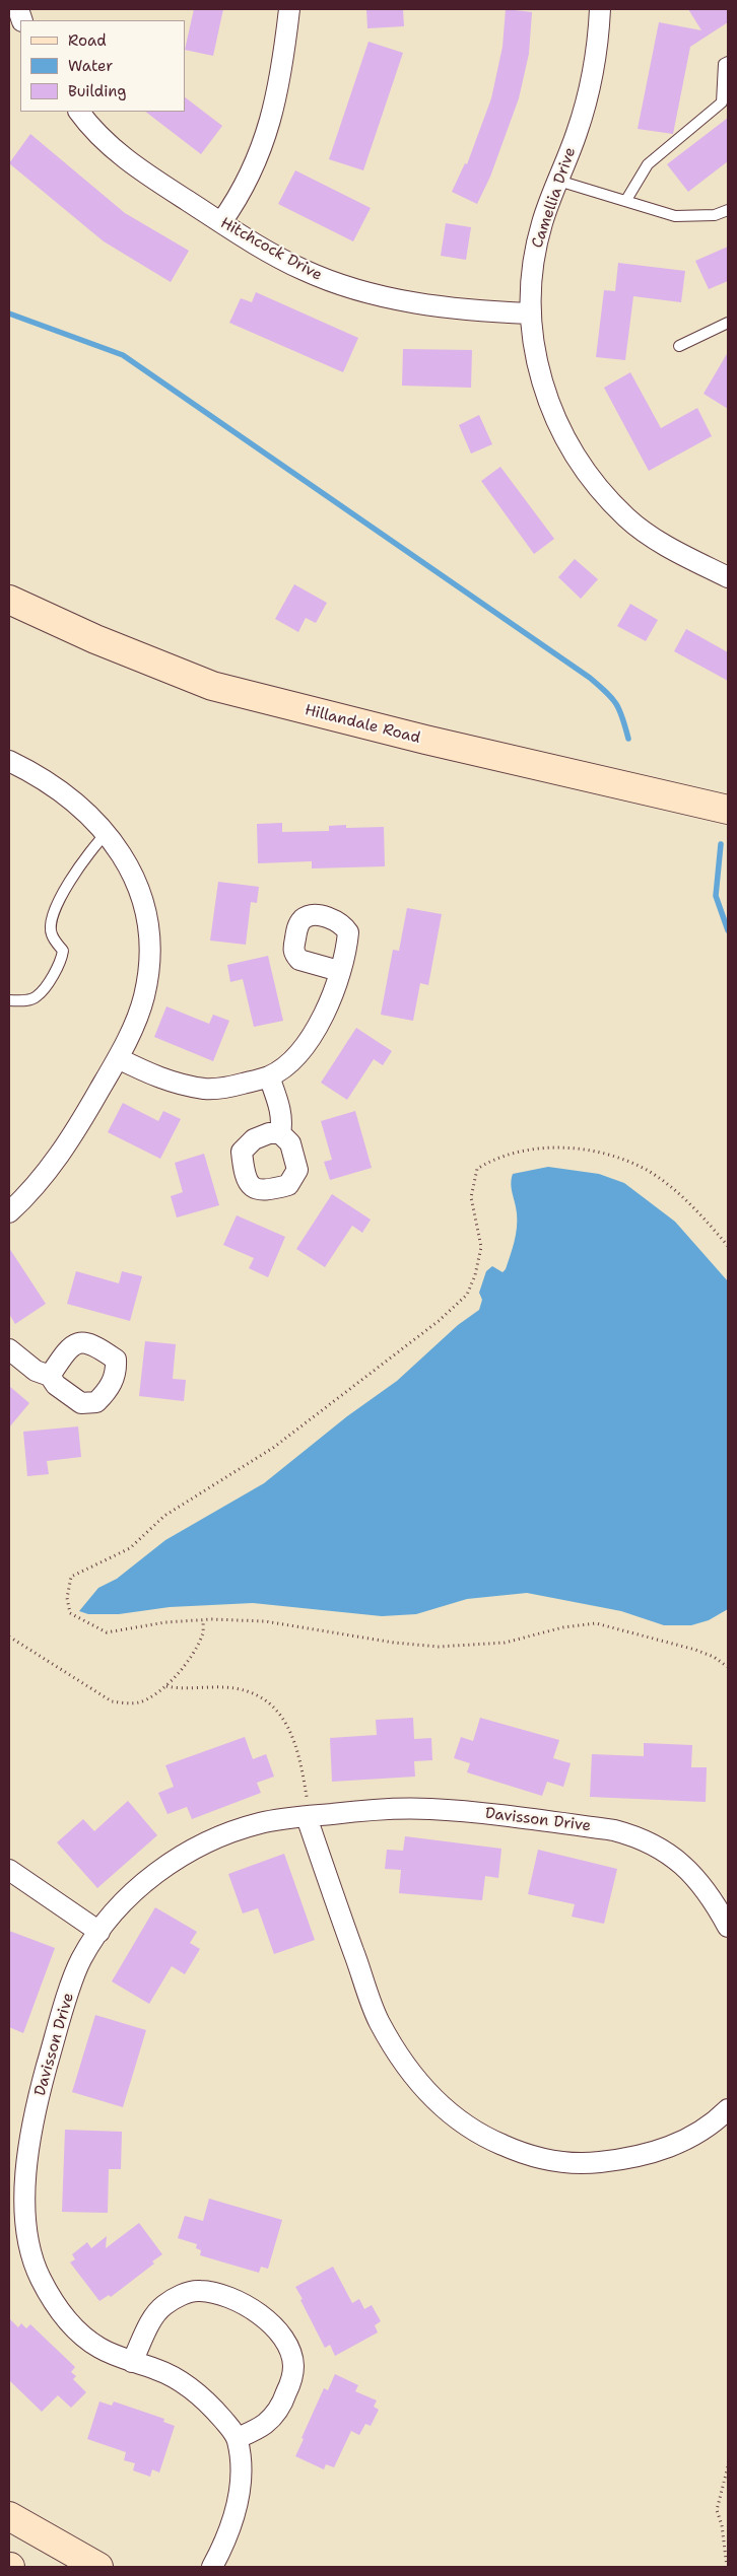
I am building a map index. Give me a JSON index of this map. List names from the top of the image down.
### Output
{
  "streets": {
    "street": [
      "Camellia Drive",
      "Hitchcock Drive",
      "Hillandale Road",
      "Davisson Drive"
    ]
  },
  "crossings": [
    ["Camellia Drive", "Hitchcock Drive"]
  ],
  "legend": ["Road", "Water", "Building"]
}
